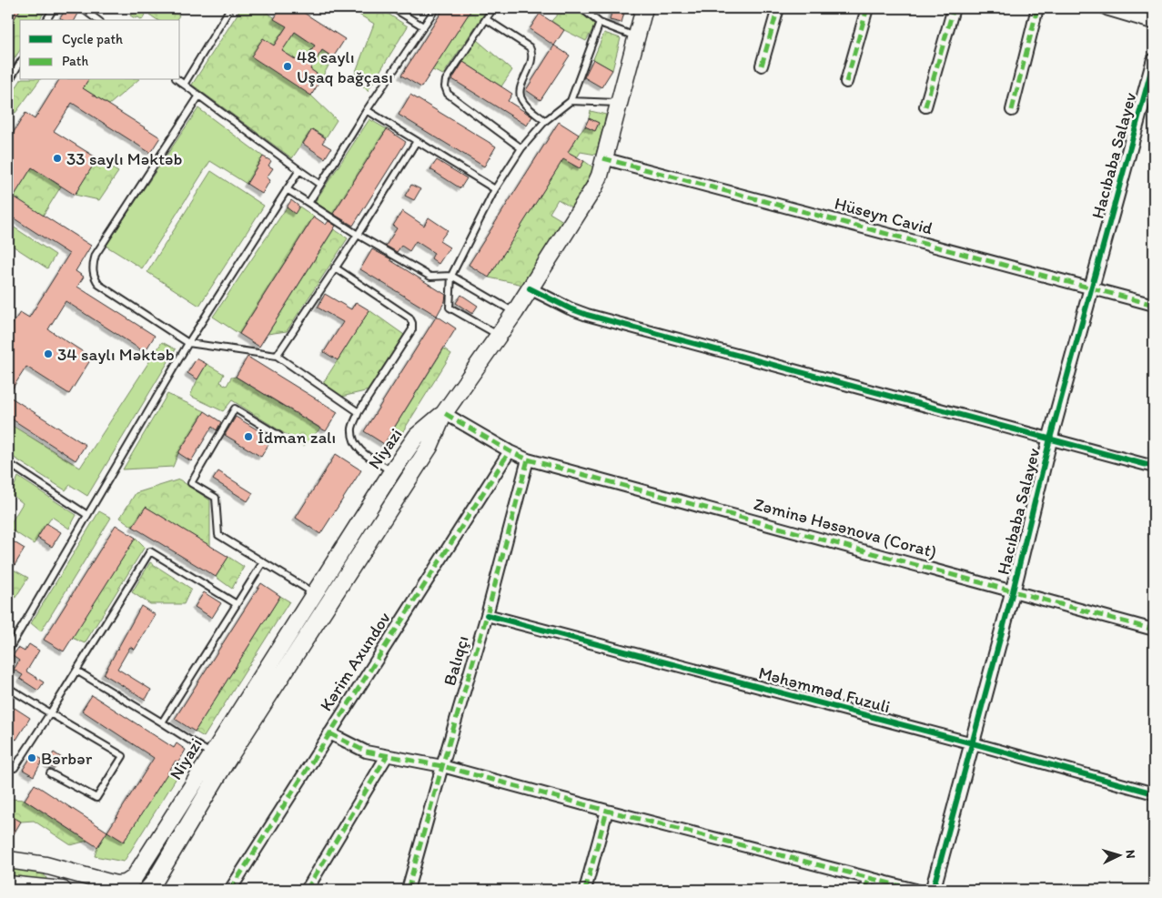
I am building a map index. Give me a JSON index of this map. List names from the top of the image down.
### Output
{
  "streets": {
    "main road": ["Niyazi"],
    "street": [
      "Hacıbaba Salayev",
      "Hüseyn Cavid",
      "Zəminə Həsənova (Corat)",
      "Balıqçı",
      "Kərim Axundov",
      "Məhəmməd Fuzuli"
    ]
  },
  "crossings": [
    ["Hacıbaba Salayev", "Hüseyn Cavid"],
    ["Hacıbaba Salayev", "Zəminə Həsənova (Corat)"],
    ["Hacıbaba Salayev", "Məhəmməd Fuzuli"],
    ["Zəminə Həsənova (Corat)", "Balıqçı"],
    ["Balıqçı", "Məhəmməd Fuzuli"]
  ],
  "places": [
    "48 saylı Uşaq bağçası",
    "33 saylı Məktəb",
    "34 saylı Məktəb",
    "İdman zalı",
    "Bərbər"
  ],
  "legend": ["Cycle path", "Path"],
  "north": "right"
}
